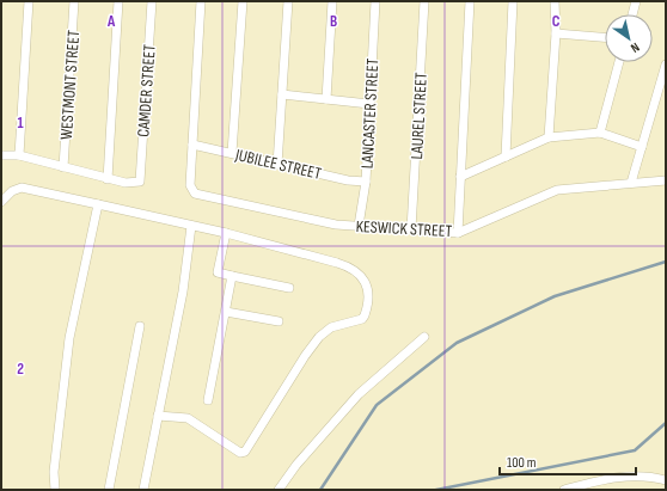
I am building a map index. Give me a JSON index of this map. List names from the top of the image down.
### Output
{
  "streets": {
    "street": [
      "WESTMONT STREET",
      "CAMDER STREET",
      "LANCASTER STREET",
      "LAUREL STREET",
      "JUBILEE STREET",
      "KESWICK STREET"
    ]
  },
  "crossings": [
    ["LANCASTER STREET", "JUBILEE STREET"],
    ["LANCASTER STREET", "KESWICK STREET"],
    ["LAUREL STREET", "KESWICK STREET"],
    ["JUBILEE STREET", "KESWICK STREET"]
  ],
  "scale_bar": "100 m",
  "north": "bottom right",
  "grid": {
    "columns": ["A", "B", "C"],
    "rows": ["1", "2"]
  }
}
